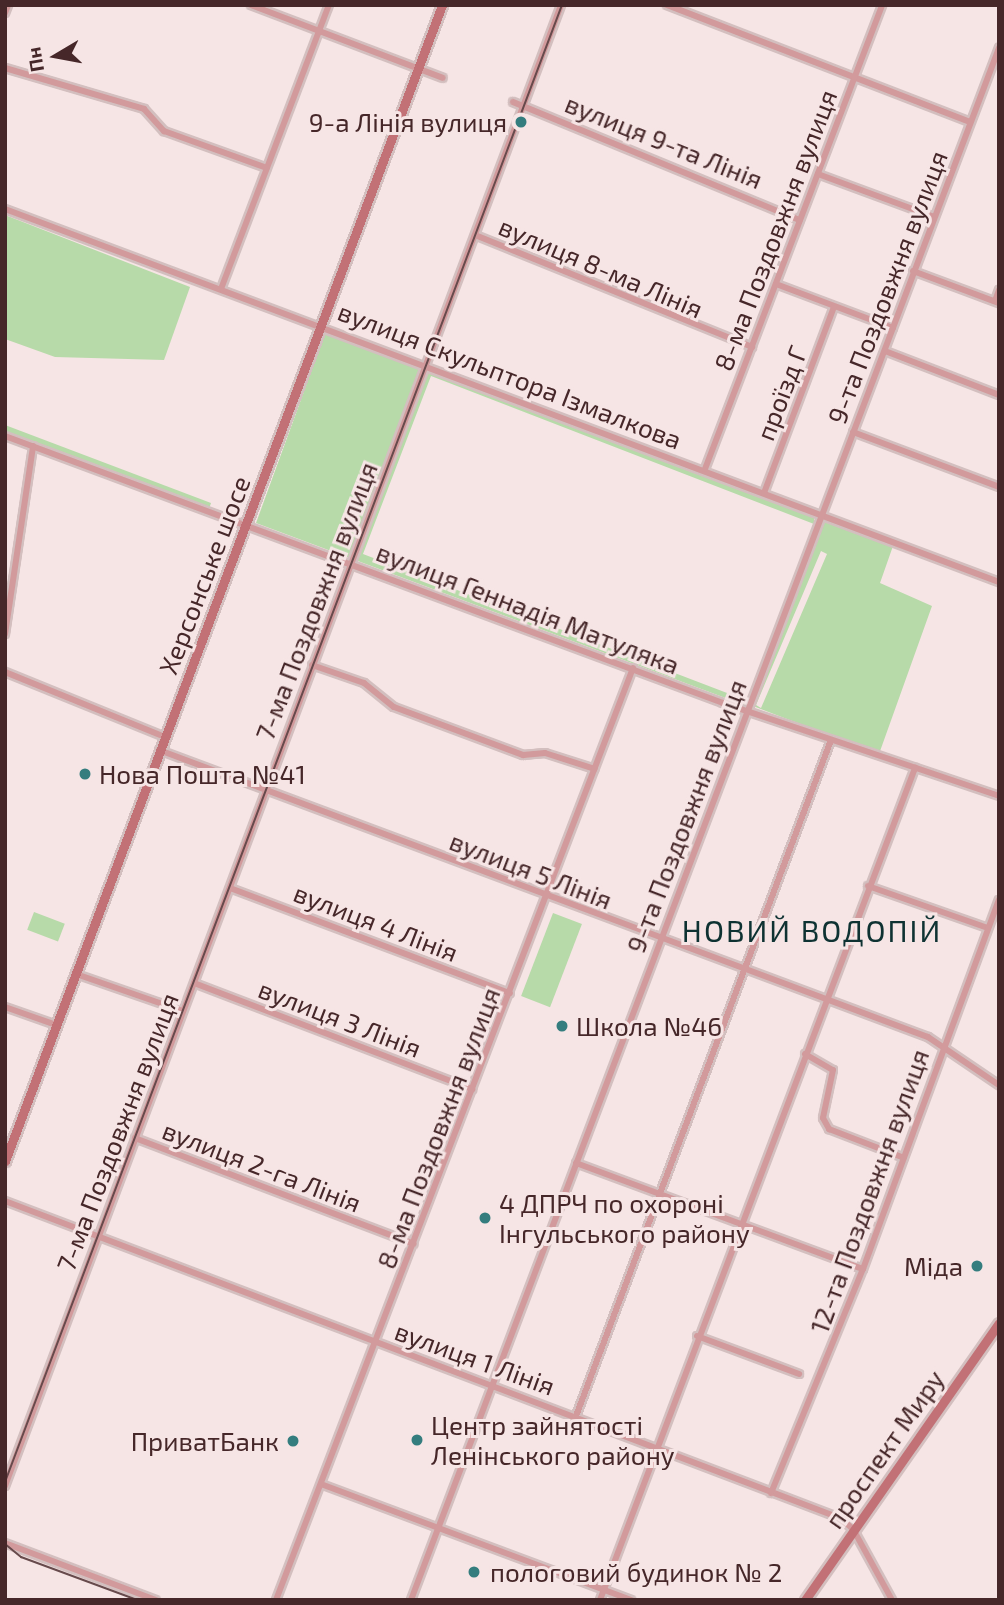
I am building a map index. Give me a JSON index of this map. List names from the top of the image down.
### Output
{
  "streets": {
    "main road": ["Херсонське шосе", "проспект Миру"],
    "street": [
      "вулиця 9-та Лінія",
      "8-ма Поздовжня вулиця",
      "вулиця 8-ма Лінія",
      "9-та Поздовжня вулиця",
      "вулиця Скульптора Ізмалкова",
      "проїзд Г",
      "7-ма Поздовжня вулиця",
      "вулиця Геннадія Матуляка",
      "вулиця 5 Лінія",
      "вулиця 4 Лінія",
      "вулиця 3 Лінія",
      "вулиця 2-га Лінія",
      "12-та Поздовжня вулиця",
      "вулиця 1 Лінія"
    ]
  },
  "crossings": [
    ["вулиця 9-та Лінія", "8-ма Поздовжня вулиця"],
    ["вулиця 9-та Лінія", "7-ма Поздовжня вулиця"],
    ["8-ма Поздовжня вулиця", "вулиця 8-ма Лінія"],
    ["8-ма Поздовжня вулиця", "вулиця Скульптора Ізмалкова"],
    ["8-ма Поздовжня вулиця", "вулиця Геннадія Матуляка"],
    ["8-ма Поздовжня вулиця", "вулиця 5 Лінія"],
    ["8-ма Поздовжня вулиця", "вулиця 4 Лінія"],
    ["8-ма Поздовжня вулиця", "вулиця 3 Лінія"],
    ["8-ма Поздовжня вулиця", "вулиця 2-га Лінія"],
    ["8-ма Поздовжня вулиця", "вулиця 1 Лінія"],
    ["вулиця 8-ма Лінія", "7-ма Поздовжня вулиця"],
    ["9-та Поздовжня вулиця", "вулиця Скульптора Ізмалкова"],
    ["9-та Поздовжня вулиця", "вулиця Геннадія Матуляка"],
    ["9-та Поздовжня вулиця", "вулиця 5 Лінія"],
    ["9-та Поздовжня вулиця", "вулиця 1 Лінія"],
    ["вулиця Скульптора Ізмалкова", "проїзд Г"],
    ["вулиця Скульптора Ізмалкова", "Херсонське шосе"],
    ["вулиця Скульптора Ізмалкова", "7-ма Поздовжня вулиця"],
    ["Херсонське шосе", "вулиця Геннадія Матуляка"],
    ["Херсонське шосе", "вулиця 5 Лінія"],
    ["7-ма Поздовжня вулиця", "вулиця Геннадія Матуляка"],
    ["7-ма Поздовжня вулиця", "вулиця 5 Лінія"],
    ["7-ма Поздовжня вулиця", "вулиця 4 Лінія"],
    ["7-ма Поздовжня вулиця", "вулиця 3 Лінія"],
    ["7-ма Поздовжня вулиця", "вулиця 2-га Лінія"],
    ["7-ма Поздовжня вулиця", "вулиця 1 Лінія"],
    ["вулиця 5 Лінія", "12-та Поздовжня вулиця"],
    ["12-та Поздовжня вулиця", "вулиця 1 Лінія"],
    ["вулиця 1 Лінія", "проспект Миру"]
  ],
  "districts": ["НОВИЙ ВОДОПІЙ"],
  "places": [
    "9-а Лінія вулиця",
    "Нова Пошта №41",
    "Школа №46",
    "4 ДПРЧ по охороні Інгульського району",
    "Міда",
    "Центр зайнятості Ленінського району",
    "ПриватБанк",
    "пологовий будинок № 2"
  ],
  "north": "left"
}
